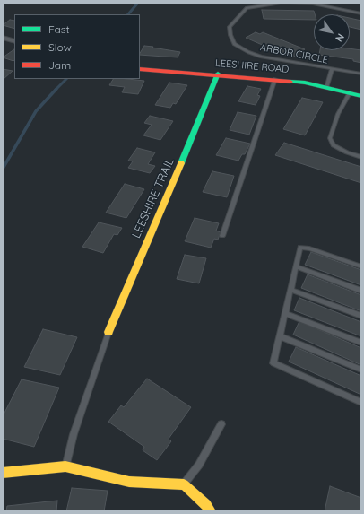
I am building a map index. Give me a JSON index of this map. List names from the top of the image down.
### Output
{
  "streets": {
    "street": ["LEESHIRE ROAD", "LEESHIRE TRAIL"],
    "lane": ["ARBOR CIRCLE"]
  },
  "crossings": [
    ["LEESHIRE ROAD", "LEESHIRE TRAIL"]
  ],
  "legend": ["Fast", "Slow", "Jam"],
  "north": "bottom right"
}
